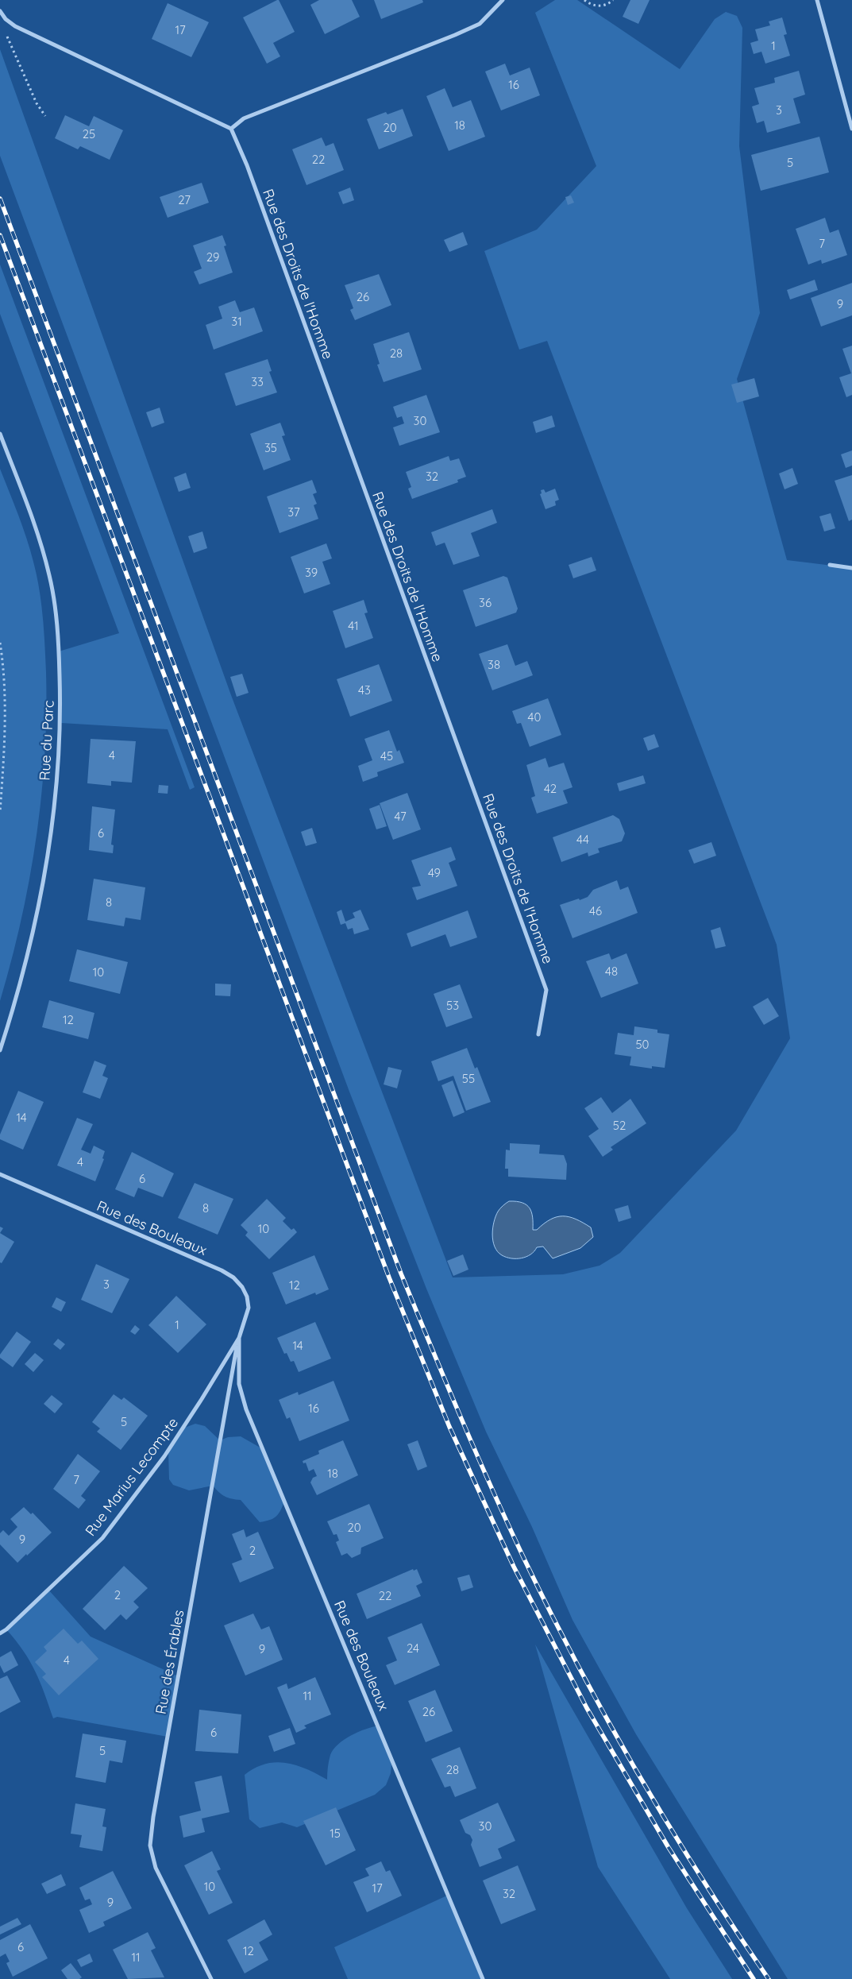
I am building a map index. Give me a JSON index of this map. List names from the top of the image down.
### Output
{
  "streets": {
    "street": [
      "Rue des Droits de l'Homme",
      "Rue du Parc",
      "Rue des Bouleaux",
      "Rue Marius Lecompte",
      "Rue des Érables"
    ]
  },
  "crossings": [
    ["Rue des Bouleaux", "Rue Marius Lecompte"],
    ["Rue des Bouleaux", "Rue des Érables"]
  ],
  "house_numbers": [
    "17",
    "1",
    "16",
    "3",
    "18",
    "20",
    "25",
    "22",
    "5",
    "27",
    "7",
    "29",
    "26",
    "9",
    "31",
    "28",
    "33",
    "30",
    "35",
    "32",
    "37",
    "39",
    "36",
    "41",
    "38",
    "43",
    "40",
    "4",
    "45",
    "42",
    "47",
    "6",
    "44",
    "49",
    "8",
    "46",
    "48",
    "10",
    "53",
    "12",
    "50",
    "55",
    "14",
    "52",
    "4",
    "6",
    "8",
    "10",
    "3",
    "12",
    "1",
    "14",
    "16",
    "5",
    "18",
    "7",
    "20",
    "9",
    "2",
    "2",
    "22",
    "24",
    "9",
    "4",
    "11",
    "26",
    "6",
    "5",
    "28",
    "30",
    "15",
    "10",
    "17",
    "32",
    "9",
    "6",
    "12",
    "11"
  ]
}
